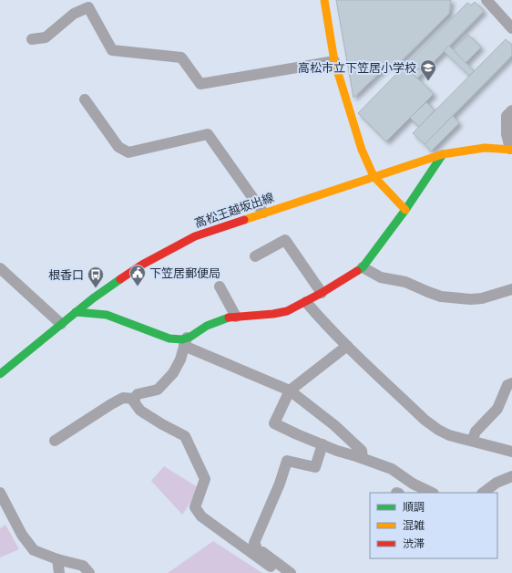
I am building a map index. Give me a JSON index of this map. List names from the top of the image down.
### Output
{
  "streets": {
    "street": ["高松王越坂出線"]
  },
  "places": {
    "school or university": ["高松市立下笠居小学校"],
    "public building": ["下笠居郵便局"],
    "bus stop": ["根香口"]
  },
  "legend": ["順調", "混雑", "渋滞"]
}
